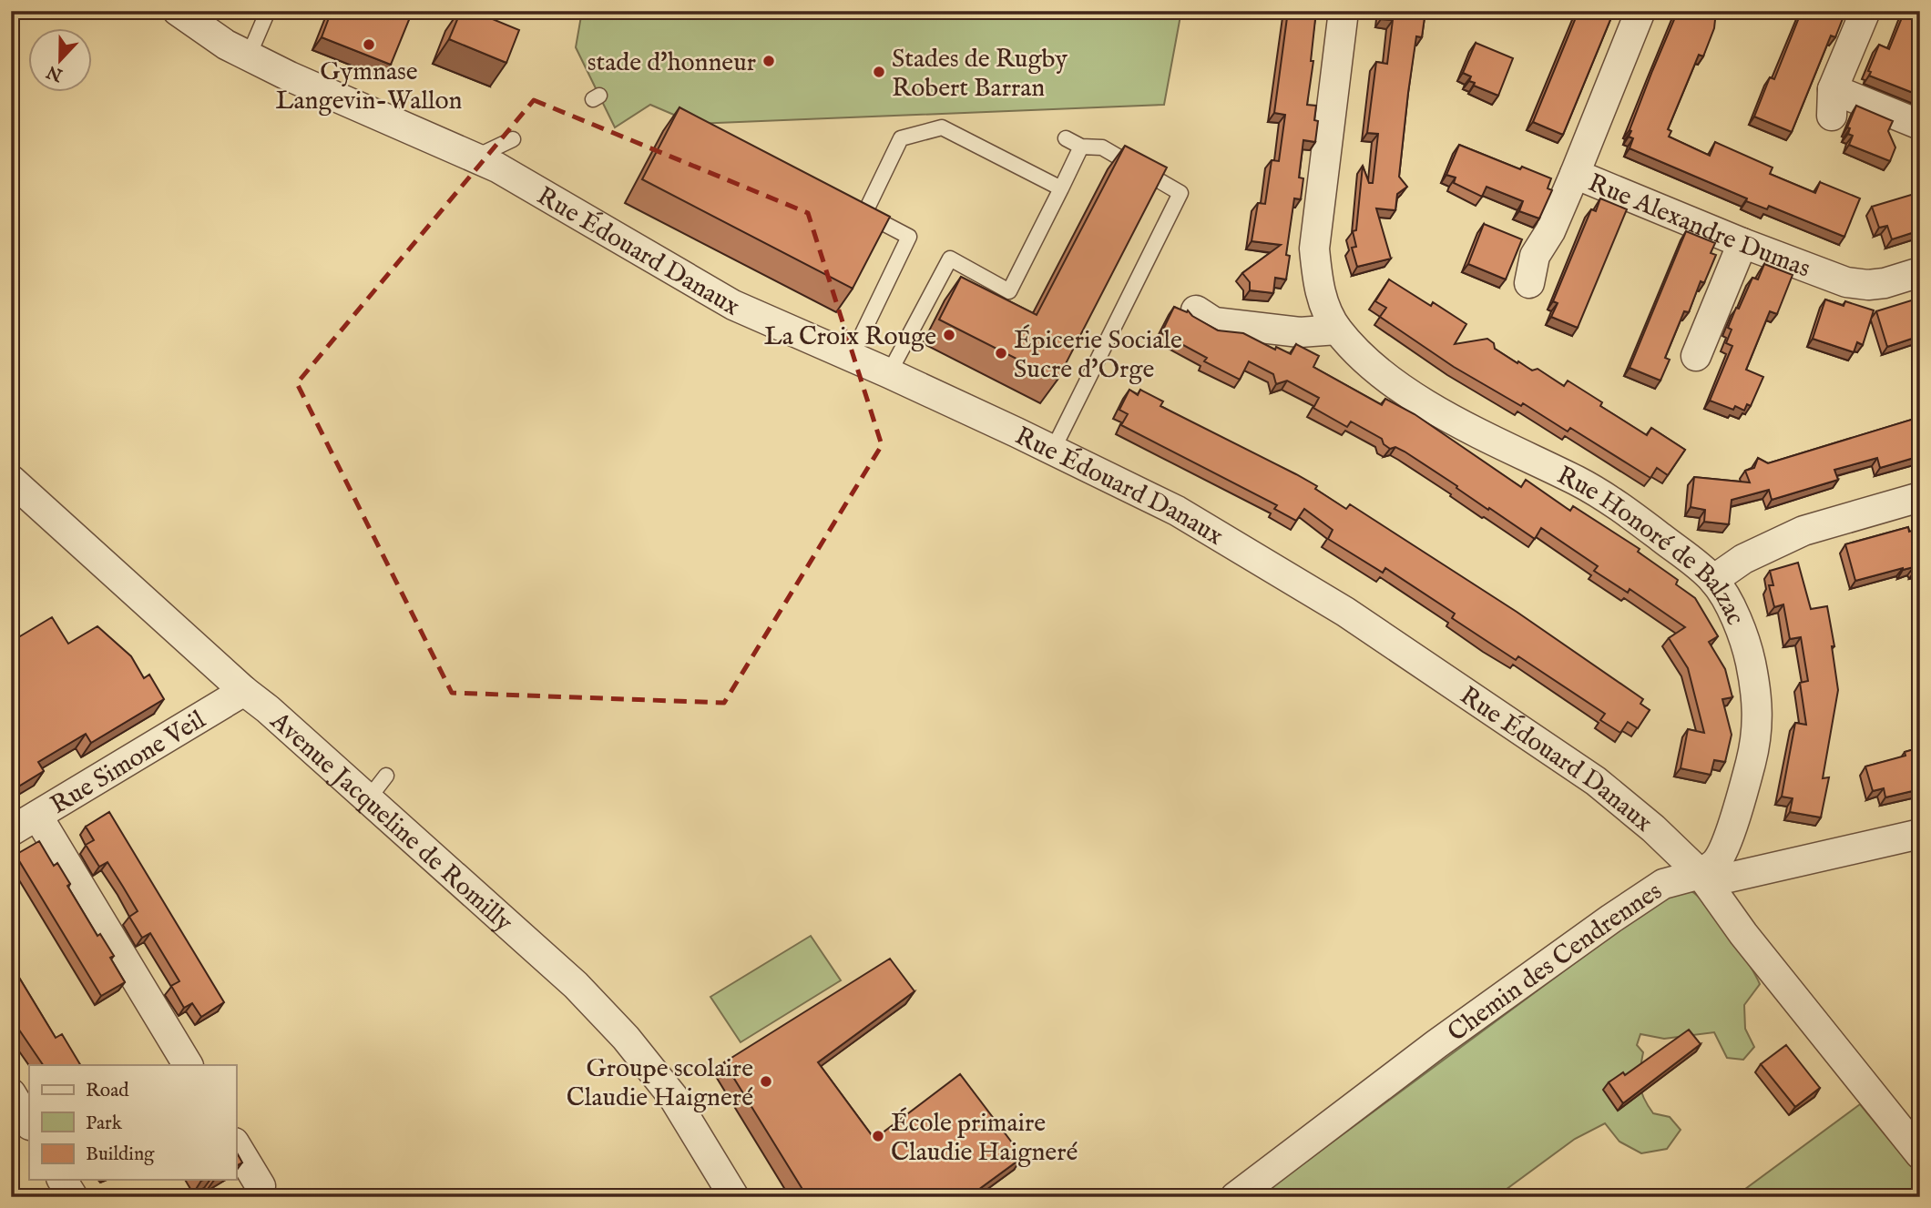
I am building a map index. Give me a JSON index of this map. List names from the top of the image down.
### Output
{
  "streets": {
    "street": [
      "Rue Alexandre Dumas",
      "Rue Édouard Danaux",
      "Rue Honoré de Balzac",
      "Rue Simone Veil",
      "Avenue Jacqueline de Romilly",
      "Chemin des Cendrennes"
    ]
  },
  "crossings": [
    ["Rue Édouard Danaux", "Rue Honoré de Balzac"],
    ["Rue Édouard Danaux", "Chemin des Cendrennes"],
    ["Rue Honoré de Balzac", "Chemin des Cendrennes"],
    ["Rue Simone Veil", "Avenue Jacqueline de Romilly"]
  ],
  "places": [
    "Gymnase Langevin-Wallon",
    "stade d'honneur",
    "Stades de Rugby Robert Barran",
    "La Croix Rouge",
    "Épicerie Sociale Sucre d'Orge",
    "Groupe scolaire Claudie Haigneré",
    "École primaire Claudie Haigneré"
  ],
  "legend": ["Road", "Park", "Building"],
  "north": "bottom"
}
